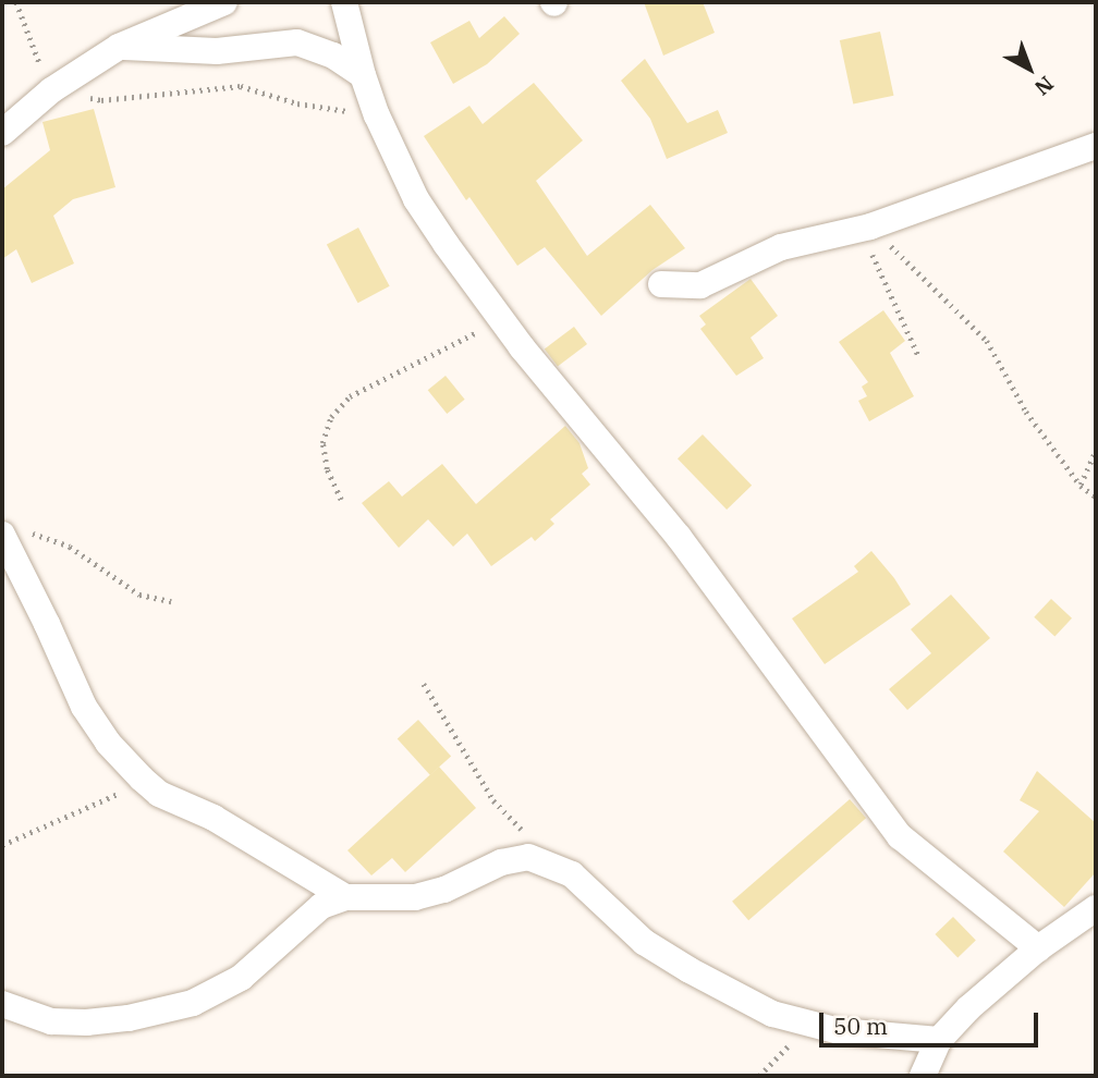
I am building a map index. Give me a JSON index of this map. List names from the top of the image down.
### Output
{
  "scale_bar": "50 m",
  "north": "bottom right"
}
